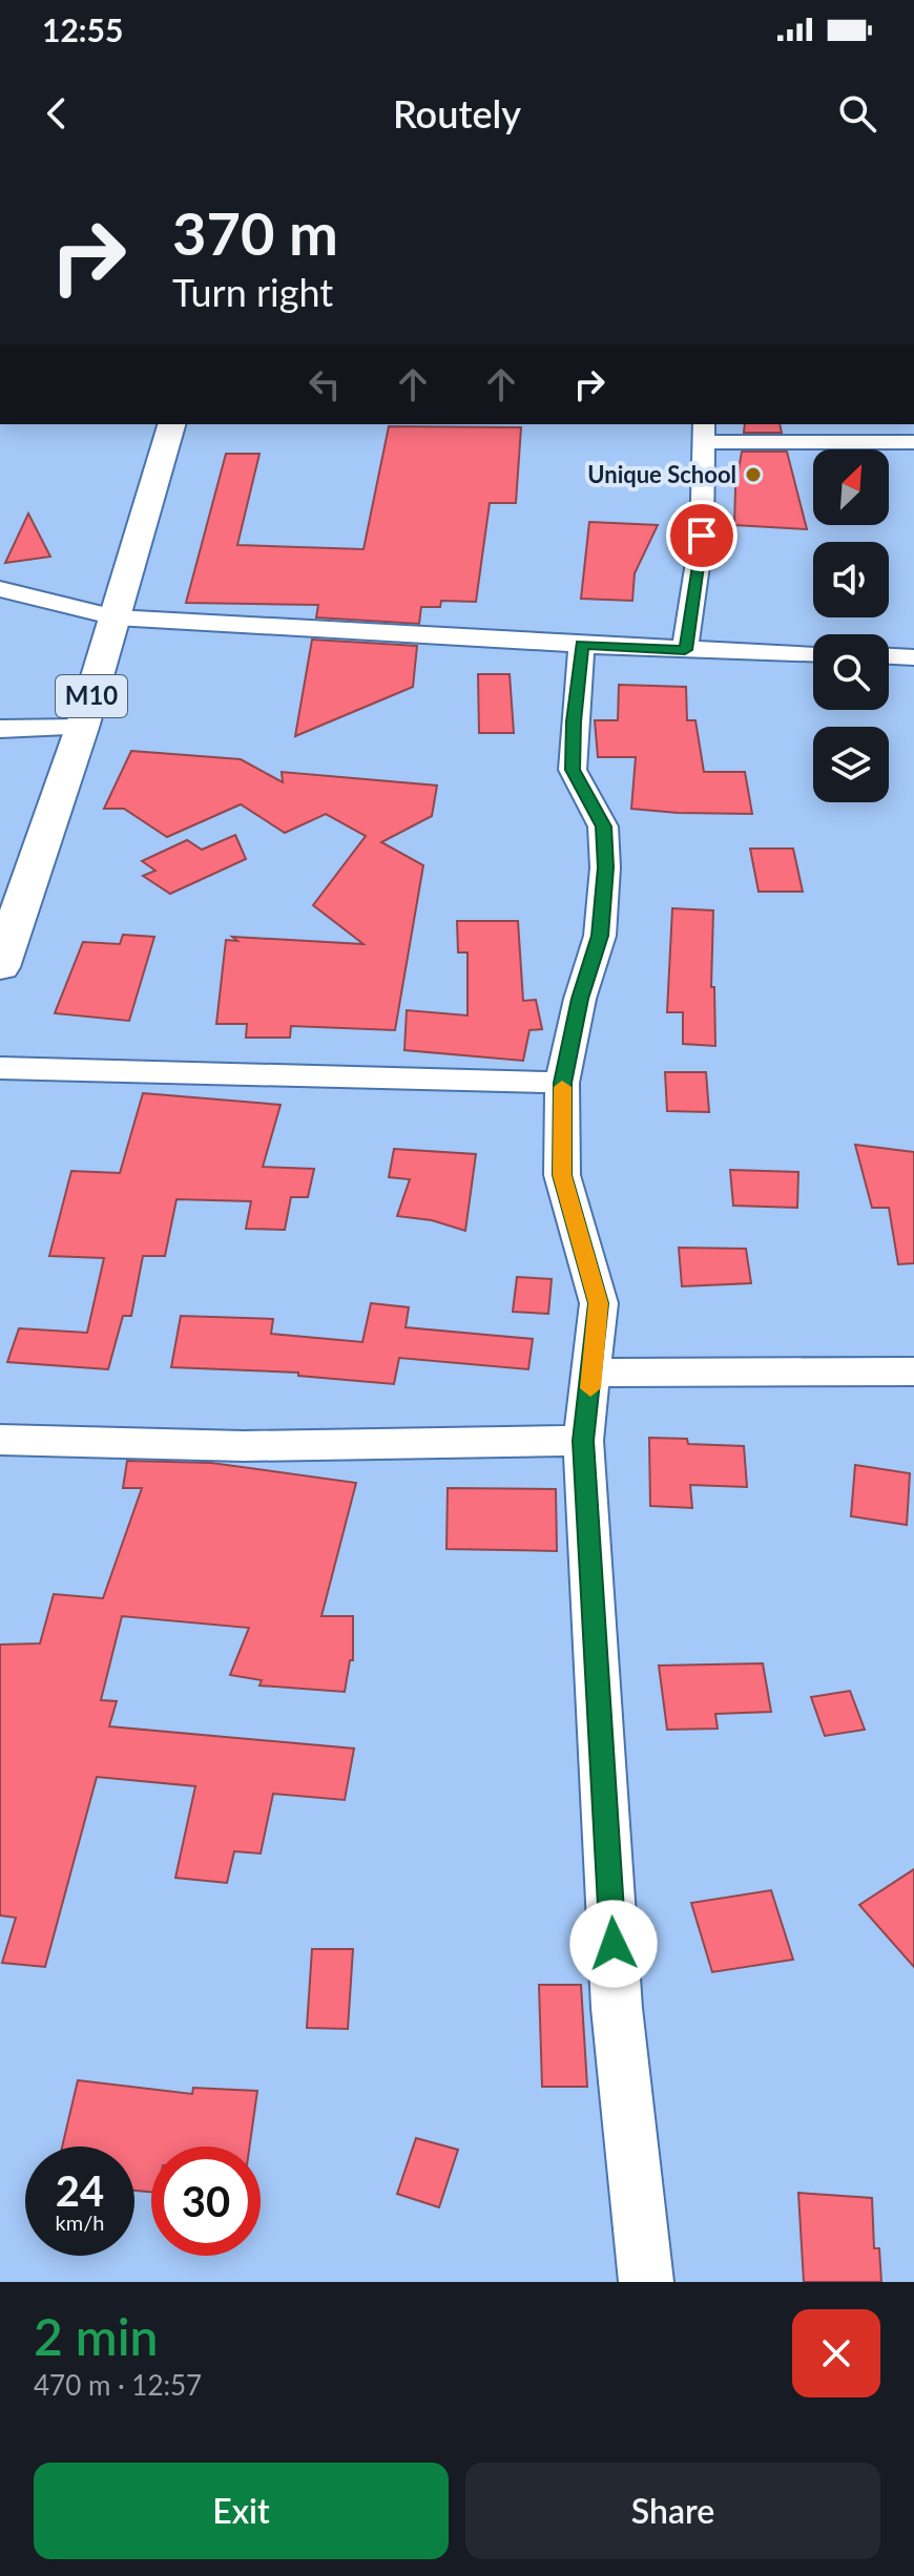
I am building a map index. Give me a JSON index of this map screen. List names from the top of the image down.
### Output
{
  "streets": {
    "main road": ["M10"]
  },
  "places": ["Unique School"],
  "north": "top right",
  "page": {
    "status": "12:55",
    "header": "Routely",
    "turn": ["370 m", "Turn right"],
    "speed": "24 km/h",
    "limit": "30",
    "heading": ["2 min", "470 m · 12:57"],
    "buttons": ["Exit", "Share"]
  }
}
